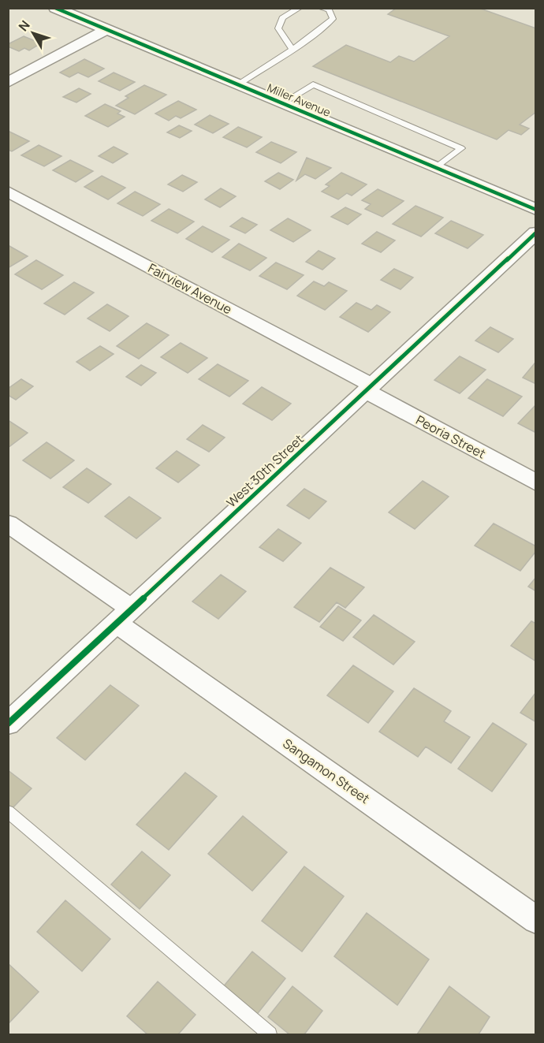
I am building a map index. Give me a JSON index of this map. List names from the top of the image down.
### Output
{
  "streets": {
    "street": [
      "Miller Avenue",
      "Fairview Avenue",
      "Peoria Street",
      "West 30th Street",
      "Sangamon Street"
    ]
  },
  "crossings": [
    ["Fairview Avenue", "Peoria Street"],
    ["Fairview Avenue", "West 30th Street"],
    ["Peoria Street", "West 30th Street"],
    ["West 30th Street", "Sangamon Street"]
  ],
  "north": "top left"
}
